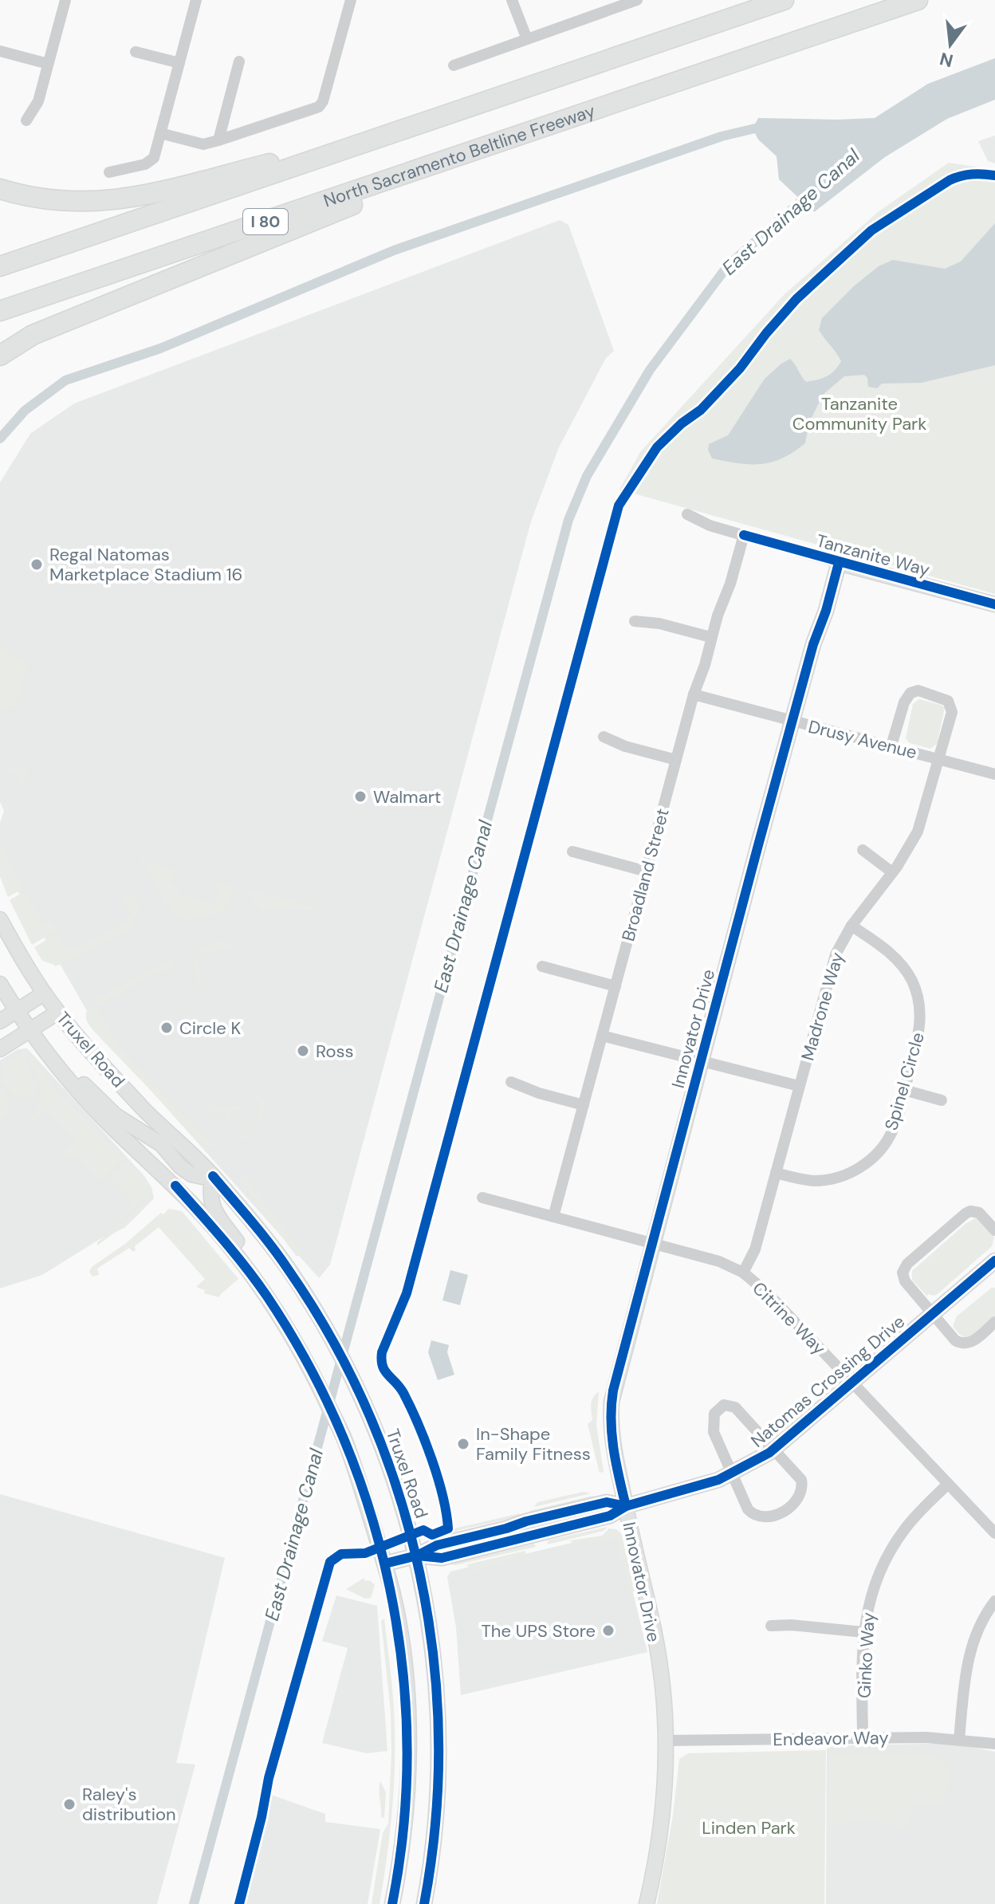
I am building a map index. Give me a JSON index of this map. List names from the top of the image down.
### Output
{
  "streets": {
    "highway": ["North Sacramento Beltline Freeway", "I 80"],
    "main road": [
      "Tanzanite Way",
      "Innovator Drive",
      "Truxel Road",
      "Natomas Crossing Drive"
    ],
    "street": [
      "Drusy Avenue",
      "Broadland Street",
      "Madrone Way",
      "Spinel Circle",
      "Citrine Way",
      "Ginko Way",
      "Endeavor Way"
    ]
  },
  "crossings": [
    ["Tanzanite Way", "Broadland Street"],
    ["Tanzanite Way", "Innovator Drive"],
    ["Drusy Avenue", "Broadland Street"],
    ["Drusy Avenue", "Madrone Way"],
    ["Drusy Avenue", "Innovator Drive"],
    ["Broadland Street", "Citrine Way"],
    ["Madrone Way", "Spinel Circle"],
    ["Madrone Way", "Citrine Way"],
    ["Innovator Drive", "Citrine Way"],
    ["Innovator Drive", "Natomas Crossing Drive"],
    ["Innovator Drive", "Endeavor Way"],
    ["Truxel Road", "Natomas Crossing Drive"],
    ["Citrine Way", "Natomas Crossing Drive"],
    ["Citrine Way", "Ginko Way"],
    ["Ginko Way", "Endeavor Way"]
  ],
  "water": ["East Drainage Canal"],
  "parks": ["Tanzanite Community Park", "Linden Park"],
  "places": [
    "Regal Natomas Marketplace Stadium 16",
    "Walmart",
    "Circle K",
    "Ross",
    "In-Shape Family Fitness",
    "The UPS Store",
    "Raley's distribution"
  ],
  "north": "bottom"
}
